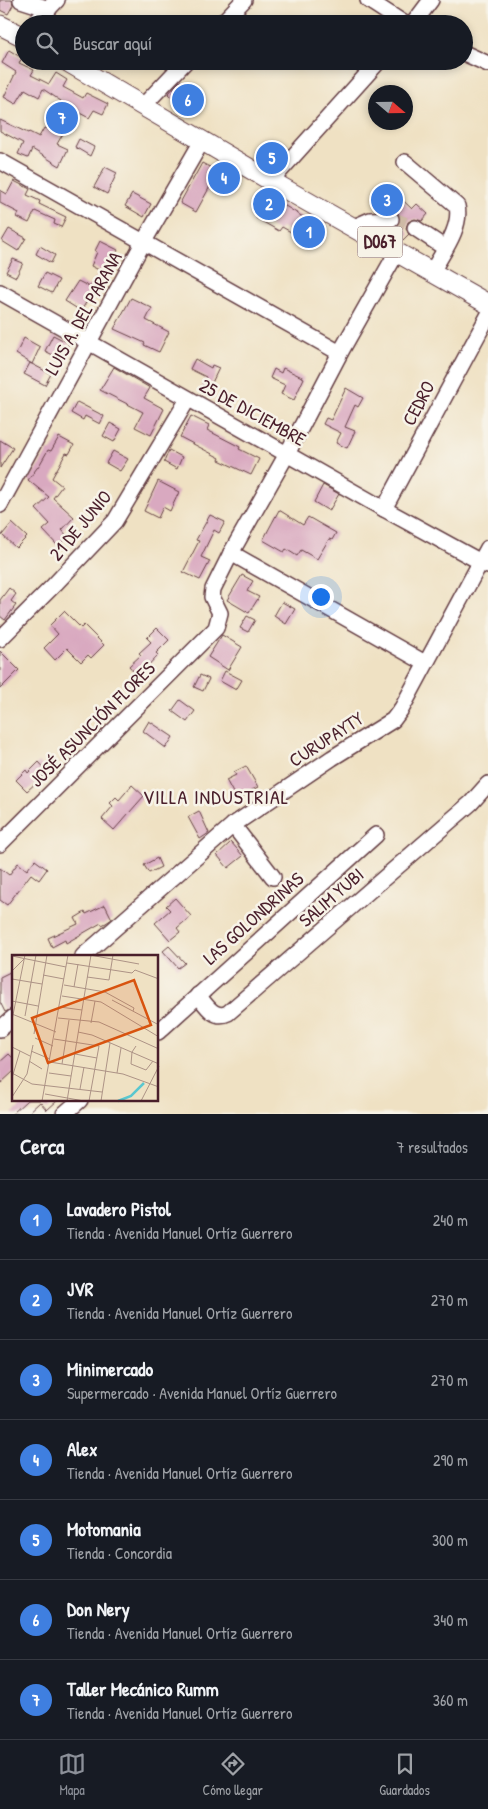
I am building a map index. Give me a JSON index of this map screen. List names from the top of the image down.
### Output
{
  "streets": {
    "main road": ["D067"],
    "street": [
      "LUIS A. DEL PARANA",
      "CEDRO",
      "25 DE DICIEMBRE",
      "21 DE JUNIO",
      "JOSÉ ASUNCIÓN FLORES",
      "CURUPAYTY",
      "SALIM YUBI",
      "LAS GOLONDRINAS"
    ]
  },
  "crossings": [
    ["D067", "LUIS A. DEL PARANA"],
    ["LUIS A. DEL PARANA", "25 DE DICIEMBRE"],
    ["CEDRO", "25 DE DICIEMBRE"],
    ["25 DE DICIEMBRE", "21 DE JUNIO"],
    ["25 DE DICIEMBRE", "CURUPAYTY"],
    ["SALIM YUBI", "LAS GOLONDRINAS"]
  ],
  "districts": ["VILLA INDUSTRIAL"],
  "north": "right",
  "page": {
    "search": "Buscar aquí",
    "pins": [
      "6",
      "7",
      "5",
      "4",
      "3",
      "2",
      "1"
    ],
    "heading": ["Cerca", "7 resultados"],
    "list": [
      {
        "mark": "1",
        "name": "Lavadero Pistol",
        "note": "Tienda · Avenida Manuel Ortíz Guerrero",
        "value": "240 m"
      },
      {
        "mark": "2",
        "name": "JVR",
        "note": "Tienda · Avenida Manuel Ortíz Guerrero",
        "value": "270 m"
      },
      {
        "mark": "3",
        "name": "Minimercado",
        "note": "Supermercado · Avenida Manuel Ortíz Guerrero",
        "value": "270 m"
      },
      {
        "mark": "4",
        "name": "Alex",
        "note": "Tienda · Avenida Manuel Ortíz Guerrero",
        "value": "290 m"
      },
      {
        "mark": "5",
        "name": "Motomania",
        "note": "Tienda · Concordia",
        "value": "300 m"
      },
      {
        "mark": "6",
        "name": "Don Nery",
        "note": "Tienda · Avenida Manuel Ortíz Guerrero",
        "value": "340 m"
      },
      {
        "mark": "7",
        "name": "Taller Mecánico Rumm",
        "note": "Tienda · Avenida Manuel Ortíz Guerrero",
        "value": "360 m"
      }
    ],
    "nav": ["Mapa", "Cómo llegar", "Guardados"]
  }
}
